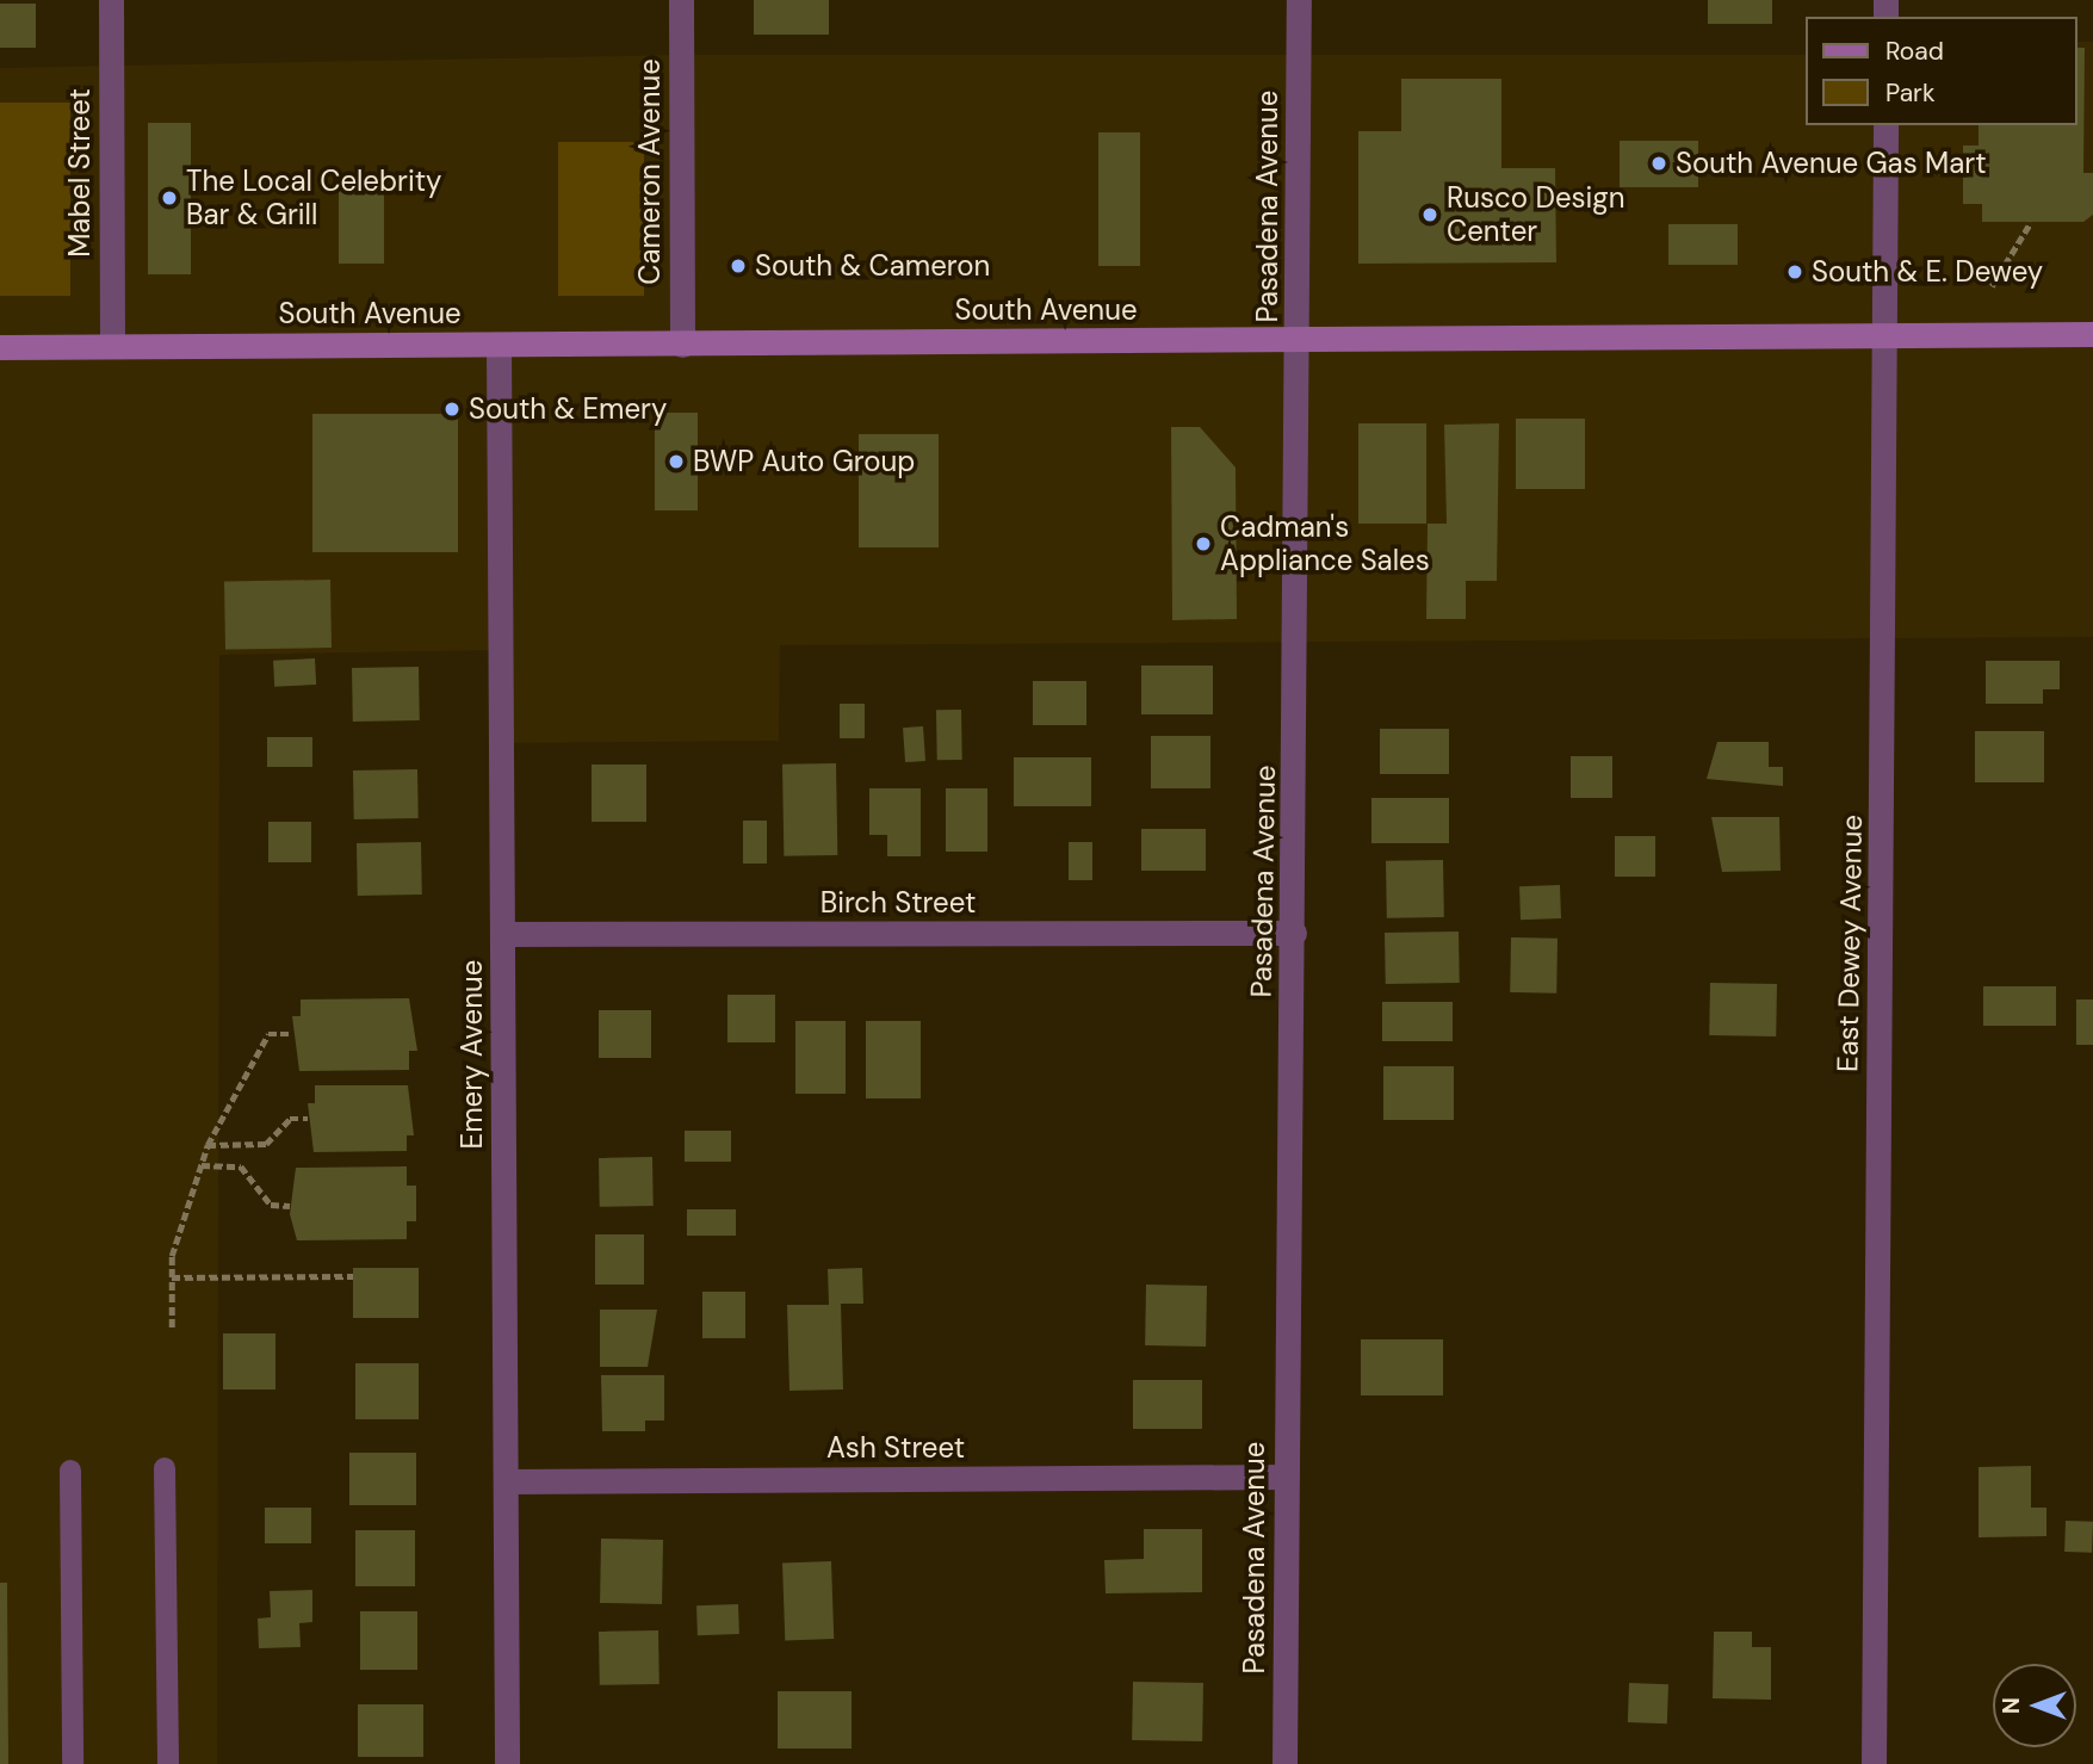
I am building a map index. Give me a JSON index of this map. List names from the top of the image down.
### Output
{
  "streets": {
    "main road": ["South Avenue"],
    "street": [
      "Cameron Avenue",
      "Mabel Street",
      "Pasadena Avenue",
      "Birch Street",
      "East Dewey Avenue",
      "Emery Avenue",
      "Ash Street"
    ]
  },
  "crossings": [
    ["Cameron Avenue", "South Avenue"],
    ["Mabel Street", "South Avenue"],
    ["Pasadena Avenue", "South Avenue"],
    ["Pasadena Avenue", "Birch Street"],
    ["Pasadena Avenue", "Ash Street"],
    ["South Avenue", "East Dewey Avenue"],
    ["South Avenue", "Emery Avenue"],
    ["Birch Street", "Emery Avenue"],
    ["Emery Avenue", "Ash Street"]
  ],
  "places": [
    "South Avenue Gas Mart",
    "The Local Celebrity Bar & Grill",
    "Rusco Design Center",
    "South & Cameron",
    "South & E. Dewey",
    "South & Emery",
    "BWP Auto Group",
    "Cadman's Appliance Sales"
  ],
  "legend": ["Road", "Park"],
  "north": "left"
}
